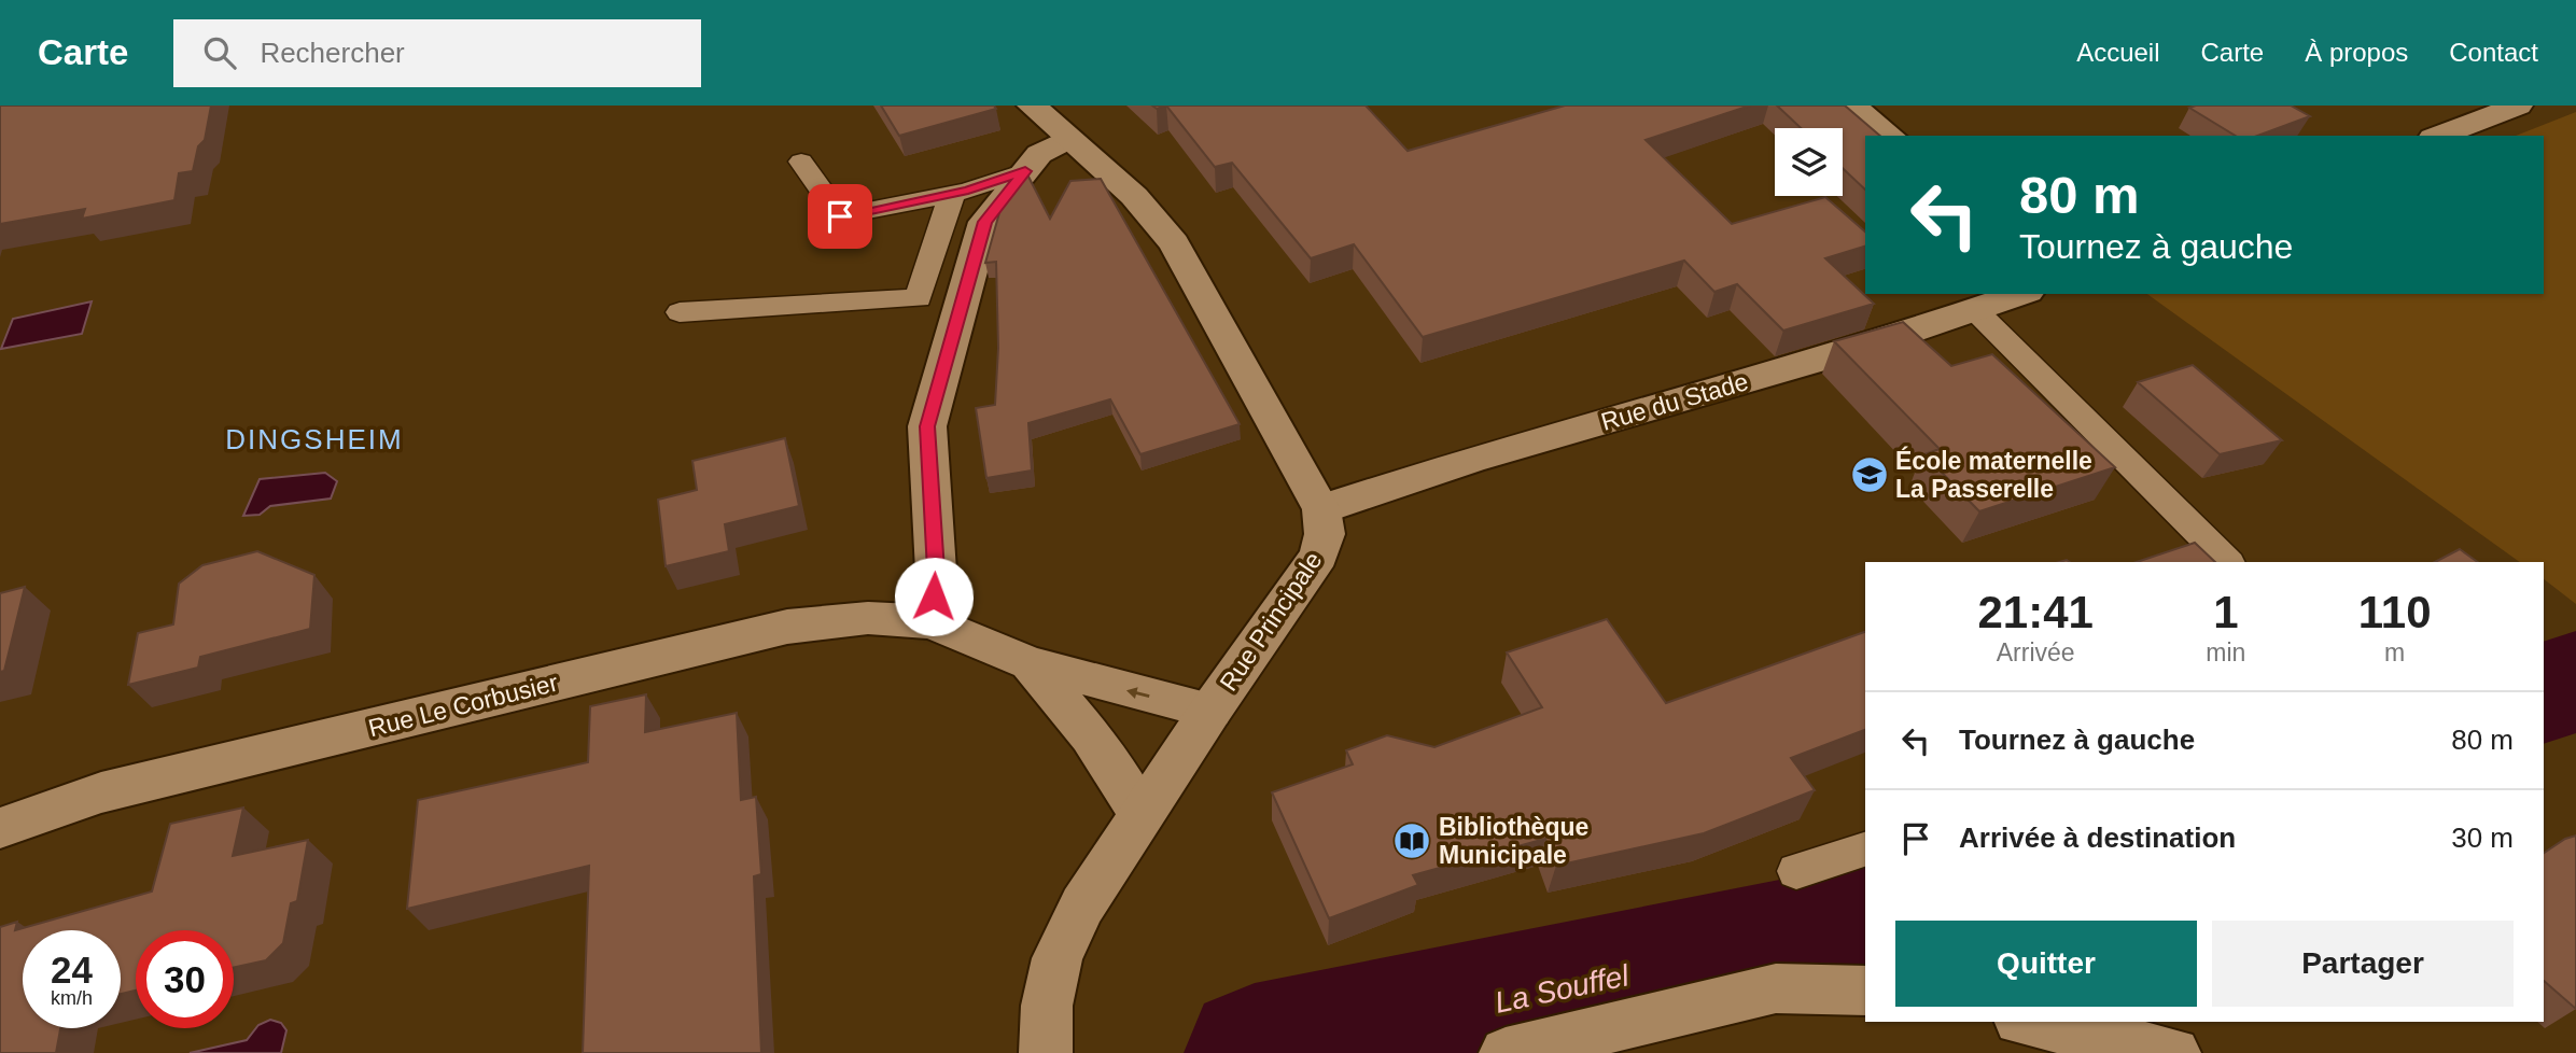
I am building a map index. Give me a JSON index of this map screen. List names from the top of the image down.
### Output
{
  "streets": {
    "street": ["Rue du Stade", "Rue Principale", "Rue Le Corbusier"]
  },
  "crossings": [
    ["Rue du Stade", "Rue Principale"],
    ["Rue Principale", "Rue Le Corbusier"]
  ],
  "districts": ["DINGSHEIM"],
  "water": ["La Souffel"],
  "places": {
    "school or university": ["École maternelle La Passerelle"],
    "library": ["Bibliothèque Municipale"]
  },
  "page": {
    "header": "Carte",
    "search": "Rechercher",
    "nav": [
      "Accueil",
      "Carte",
      "À propos",
      "Contact"
    ],
    "turn": ["80 m", "Tournez à gauche"],
    "eta": [
      "21:41",
      "Arrivée",
      "1",
      "min",
      "110",
      "m"
    ],
    "list": [
      {
        "name": "Tournez à gauche",
        "value": "80 m"
      },
      {
        "name": "Arrivée à destination",
        "value": "30 m"
      }
    ],
    "buttons": ["Quitter", "Partager"],
    "speed": "24 km/h",
    "limit": "30"
  }
}
